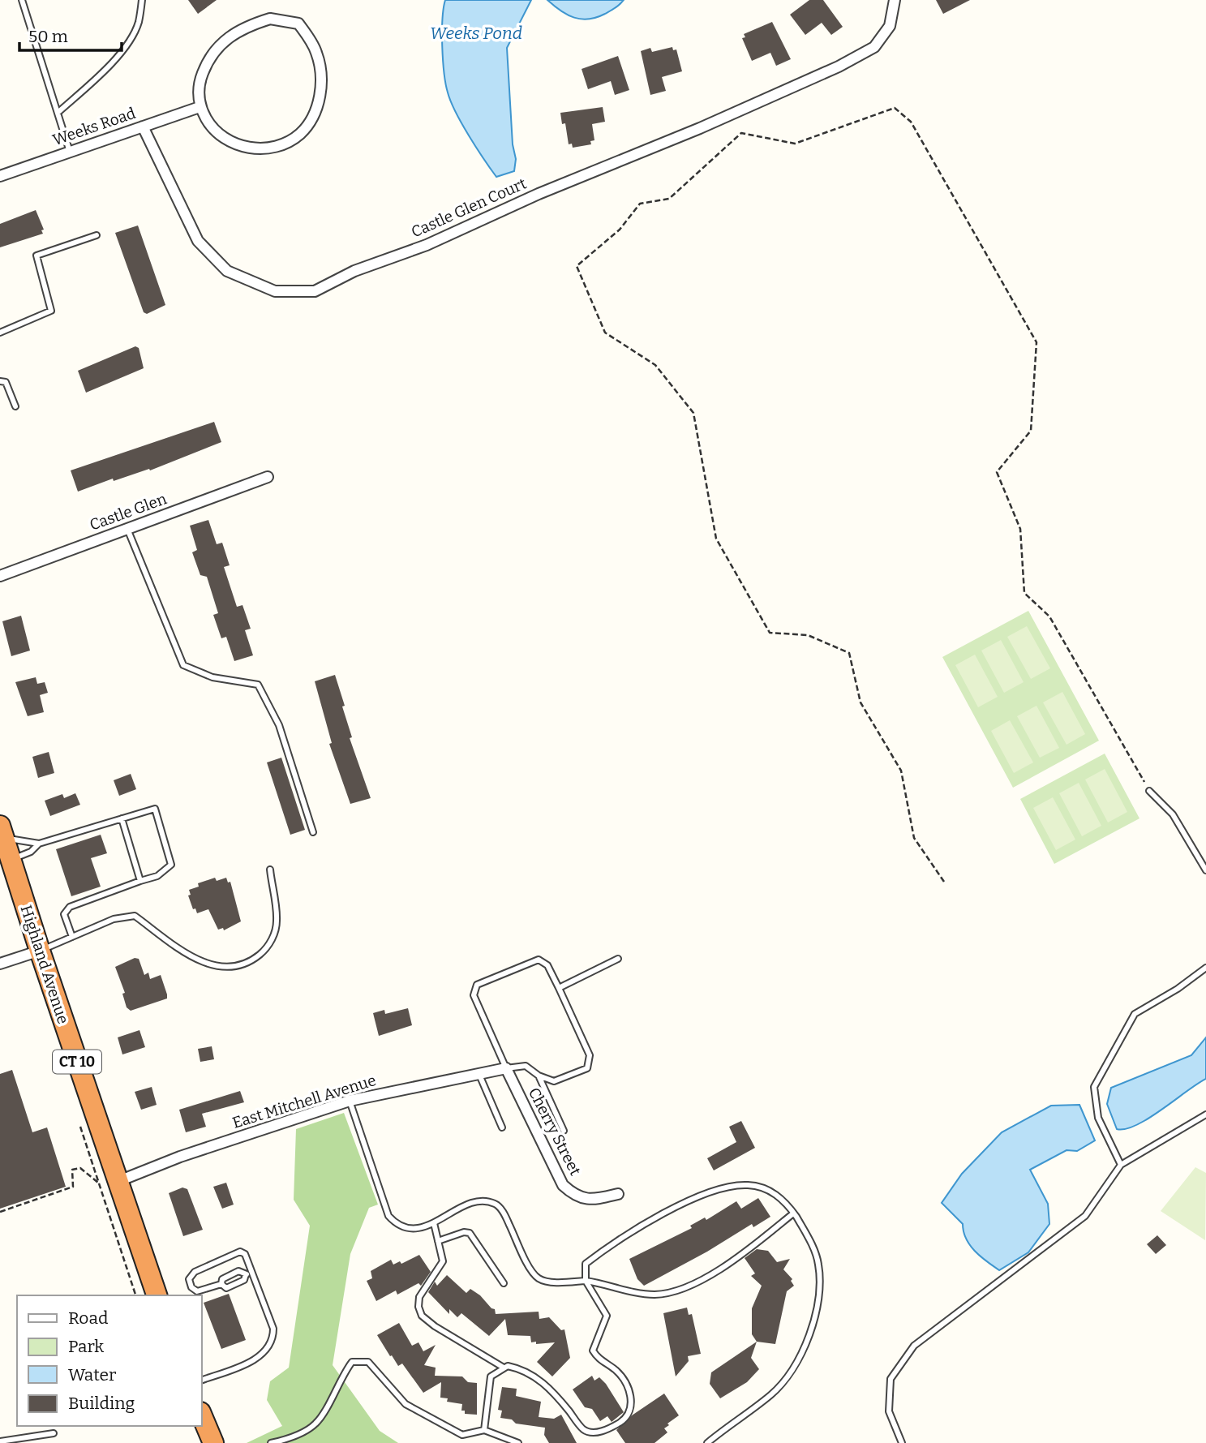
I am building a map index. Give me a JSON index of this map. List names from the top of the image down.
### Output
{
  "streets": {
    "highway": ["Highland Avenue", "CT 10"],
    "street": [
      "Weeks Road",
      "Castle Glen Court",
      "Castle Glen",
      "East Mitchell Avenue",
      "Cherry Street"
    ]
  },
  "crossings": [
    ["Weeks Road", "Castle Glen Court"],
    ["Highland Avenue", "East Mitchell Avenue"],
    ["East Mitchell Avenue", "Cherry Street"]
  ],
  "water": ["Weeks Pond"],
  "legend": [
    "Road",
    "Park",
    "Water",
    "Building"
  ],
  "scale_bar": "50 m"
}
